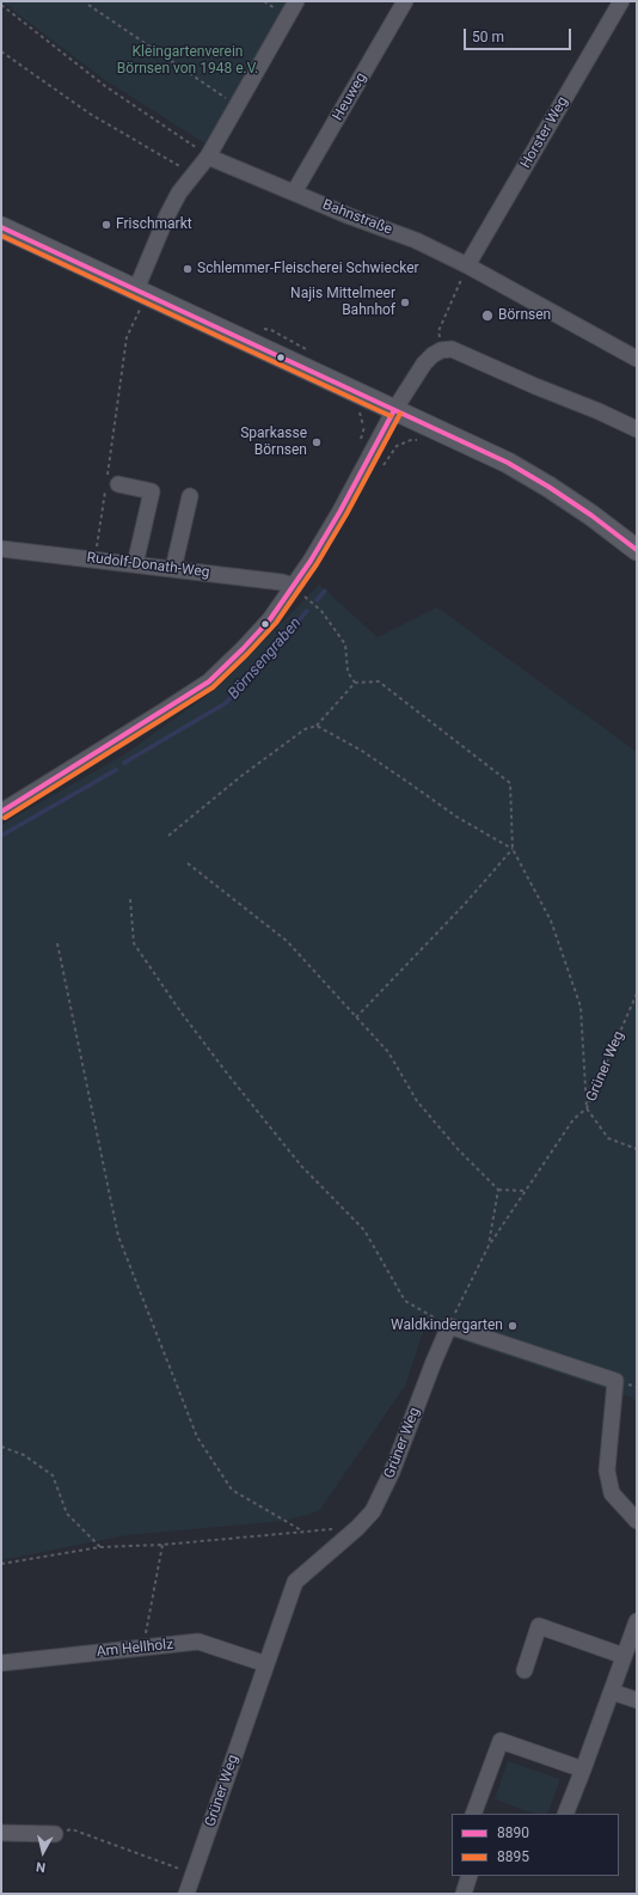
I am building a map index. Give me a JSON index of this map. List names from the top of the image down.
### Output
{
  "streets": {
    "street": [
      "Heuweg",
      "Horster Weg",
      "Bahnstraße",
      "Rudolf-Donath-Weg",
      "Grüner Weg",
      "Am Hellholz"
    ]
  },
  "crossings": [
    ["Heuweg", "Bahnstraße"],
    ["Horster Weg", "Bahnstraße"],
    ["Grüner Weg", "Am Hellholz"]
  ],
  "water": ["Börnsengraben"],
  "parks": ["Kleingartenverein Börnsen von 1948 e.V."],
  "places": [
    "Frischmarkt",
    "Schlemmer-Fleischerei Schwiecker",
    "Najis Mittelmeer Bahnhof",
    "Börnsen",
    "Sparkasse Börnsen",
    "Waldkindergarten"
  ],
  "lines": ["transit line 8890", "transit line 8895"],
  "legend": ["8890", "8895"],
  "scale_bar": "50 m",
  "north": "bottom"
}
